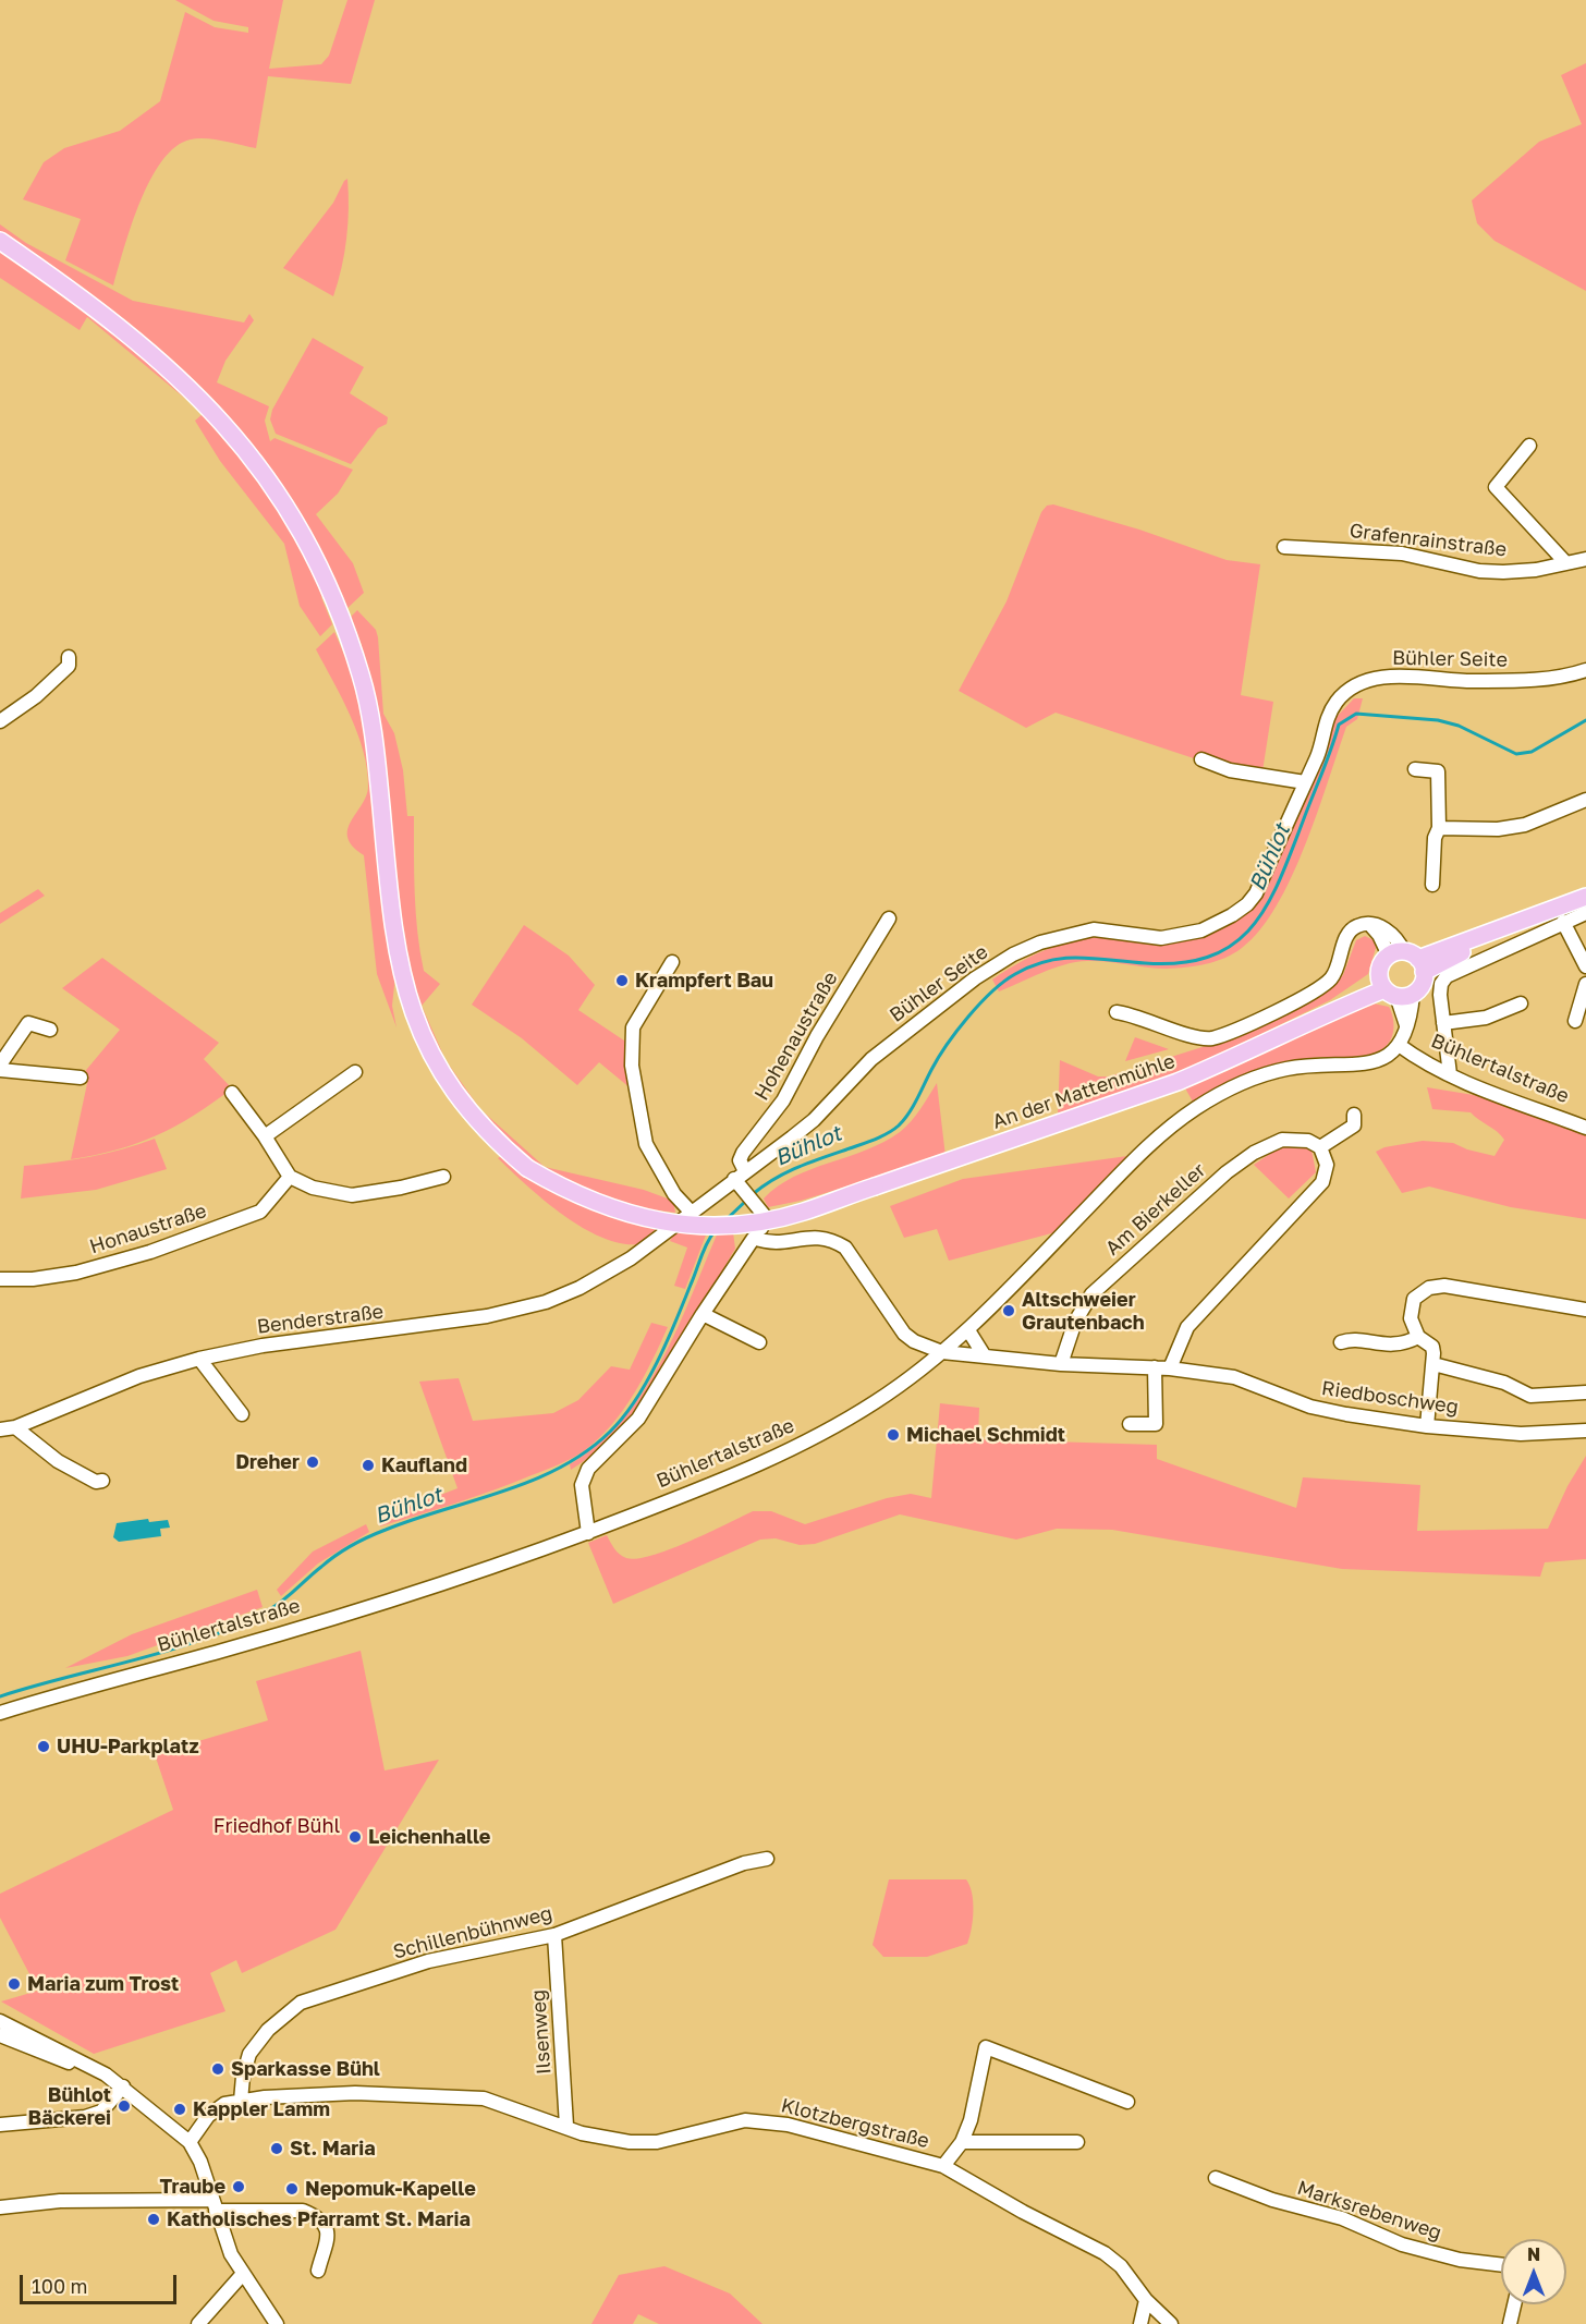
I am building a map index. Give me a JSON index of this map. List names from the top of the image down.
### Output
{
  "streets": {
    "main road": ["An der Mattenmühle"],
    "street": [
      "Grafenrainstraße",
      "Bühler Seite",
      "Hohenaustraße",
      "Bühlertalstraße",
      "Am Bierkeller",
      "Honaustraße",
      "Benderstraße",
      "Riedboschweg",
      "Schillenbühnweg",
      "Ilsenweg",
      "Klotzbergstraße",
      "Marksrebenweg"
    ]
  },
  "crossings": [
    ["Bühler Seite", "Hohenaustraße"],
    ["Bühler Seite", "Benderstraße"],
    ["Bühlertalstraße", "An der Mattenmühle"],
    ["Bühlertalstraße", "Riedboschweg"],
    ["Am Bierkeller", "Riedboschweg"],
    ["Schillenbühnweg", "Ilsenweg"],
    ["Schillenbühnweg", "Klotzbergstraße"],
    ["Ilsenweg", "Klotzbergstraße"]
  ],
  "water": ["Bühlot"],
  "parks": ["Friedhof Bühl"],
  "places": [
    "Krampfert Bau",
    "Altschweier Grautenbach",
    "Michael Schmidt",
    "Dreher",
    "Kaufland",
    "UHU-Parkplatz",
    "Leichenhalle",
    "Maria zum Trost",
    "Sparkasse Bühl",
    "Bühlot Bäckerei",
    "Kappler Lamm",
    "St. Maria",
    "Traube",
    "Nepomuk-Kapelle",
    "Katholisches Pfarramt St. Maria"
  ],
  "scale_bar": "100 m",
  "north": "top"
}
